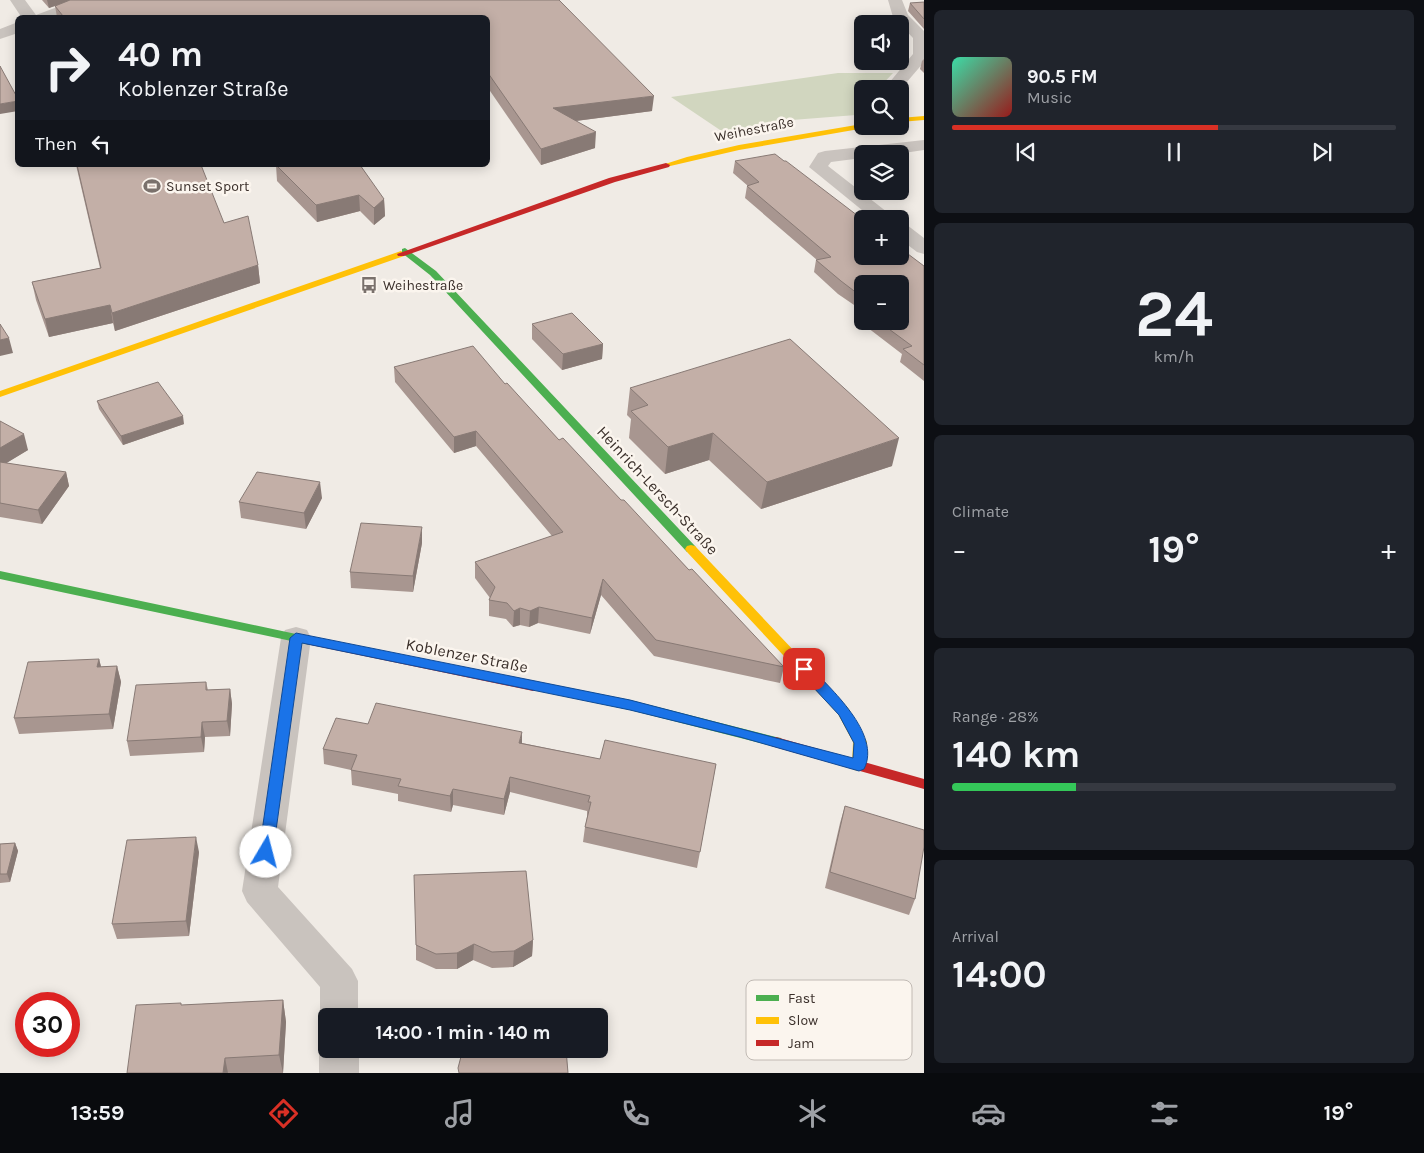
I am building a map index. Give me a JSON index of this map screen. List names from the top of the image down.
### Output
{
  "streets": {
    "street": ["Weihestraße", "Heinrich-Lersch-Straße", "Koblenzer Straße"]
  },
  "crossings": [
    ["Weihestraße", "Heinrich-Lersch-Straße"],
    ["Heinrich-Lersch-Straße", "Koblenzer Straße"]
  ],
  "places": {
    "sports": ["Sunset Sport"],
    "bus stop": ["Weihestraße"]
  },
  "legend": ["Fast", "Slow", "Jam"],
  "page": {
    "map_buttons": ["+", "−"],
    "turn": ["40 m", "Koblenzer Straße"],
    "song": ["90.5 FM", "Music"],
    "then": "Then",
    "tile": [
      ["24", "km/h"],
      "Climate",
      ["Range · 28%", "140 km"],
      ["Arrival", "14:00"]
    ],
    "heat": ["−", "19°", "+"],
    "limit": "30",
    "trip": "14:00 · 1 min · 140 m",
    "tabs": ["13:59", "19°"]
  }
}
